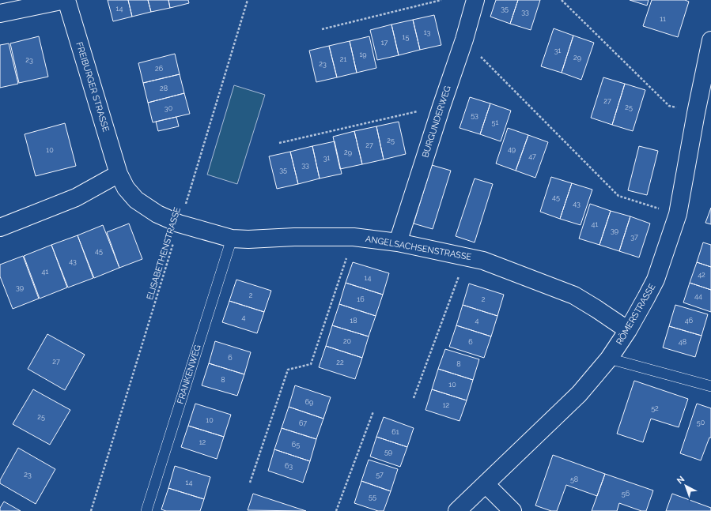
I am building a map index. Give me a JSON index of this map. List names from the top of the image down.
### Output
{
  "streets": {
    "street": [
      "FREIBURGER STRASSE",
      "BURGUNDERWEG",
      "ANGELSACHSENSTRASSE",
      "RÖMERSTRASSE"
    ],
    "lane": ["FRANKENWEG"],
    "path": ["ELISABETHENSTRASSE"]
  },
  "crossings": [
    ["FREIBURGER STRASSE", "ANGELSACHSENSTRASSE"],
    ["BURGUNDERWEG", "ANGELSACHSENSTRASSE"],
    ["ANGELSACHSENSTRASSE", "ELISABETHENSTRASSE"],
    ["ANGELSACHSENSTRASSE", "RÖMERSTRASSE"],
    ["ANGELSACHSENSTRASSE", "FRANKENWEG"]
  ],
  "house_numbers": [
    "14",
    "35",
    "33",
    "11",
    "13",
    "15",
    "17",
    "31",
    "19",
    "29",
    "21",
    "23",
    "23",
    "26",
    "28",
    "27",
    "25",
    "30",
    "53",
    "51",
    "25",
    "27",
    "49",
    "10",
    "29",
    "47",
    "31",
    "33",
    "35",
    "45",
    "43",
    "41",
    "39",
    "37",
    "45",
    "43",
    "41",
    "42",
    "14",
    "39",
    "2",
    "44",
    "16",
    "2",
    "4",
    "18",
    "4",
    "46",
    "20",
    "6",
    "48",
    "6",
    "27",
    "22",
    "8",
    "8",
    "10",
    "69",
    "12",
    "52",
    "25",
    "10",
    "50",
    "67",
    "61",
    "12",
    "65",
    "59",
    "63",
    "23",
    "57",
    "58",
    "14",
    "56",
    "55"
  ],
  "north": "top left"
}
